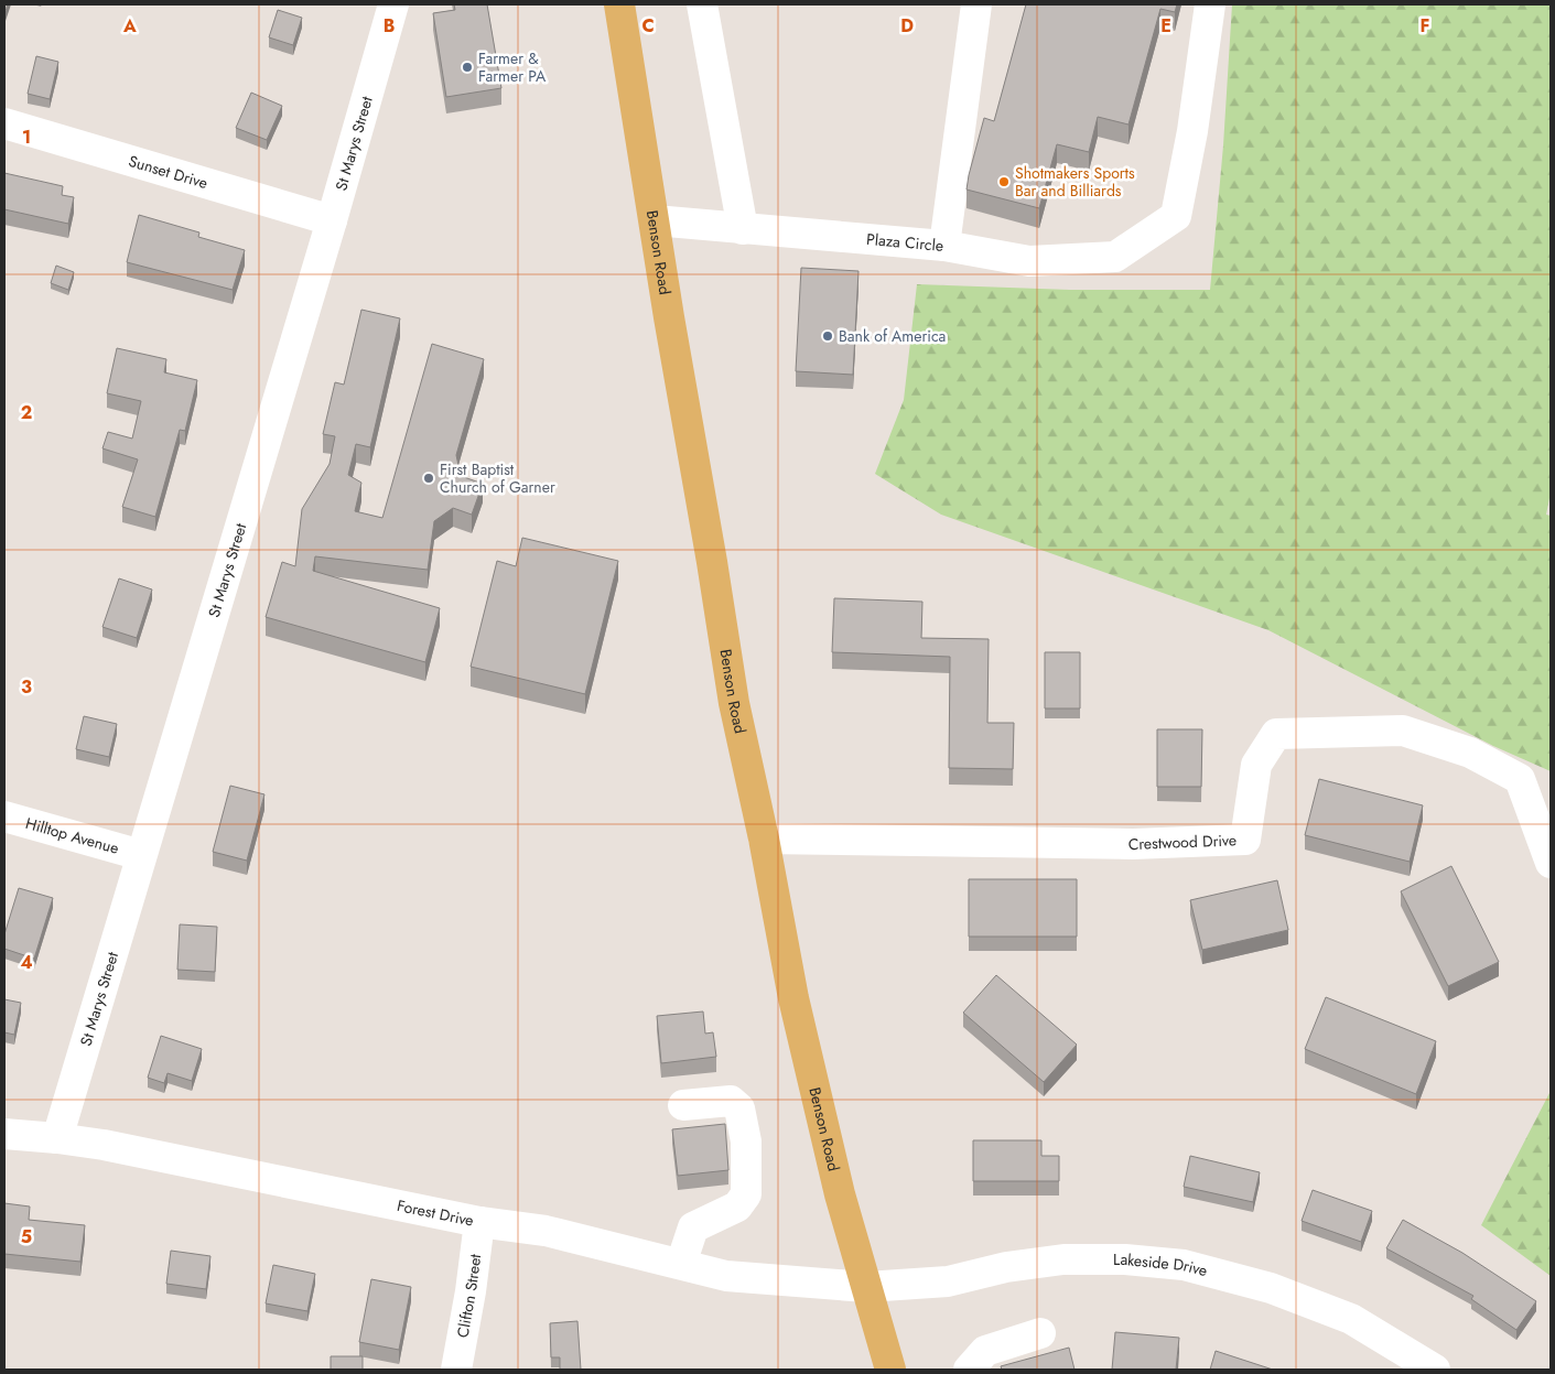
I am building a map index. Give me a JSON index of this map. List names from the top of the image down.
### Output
{
  "streets": {
    "main road": ["Benson Road"],
    "street": [
      "St Marys Street",
      "Sunset Drive",
      "Plaza Circle",
      "Hilltop Avenue",
      "Crestwood Drive",
      "Forest Drive",
      "Lakeside Drive",
      "Clifton Street"
    ]
  },
  "crossings": [
    ["St Marys Street", "Sunset Drive"],
    ["St Marys Street", "Hilltop Avenue"],
    ["St Marys Street", "Forest Drive"],
    ["Plaza Circle", "Benson Road"],
    ["Benson Road", "Crestwood Drive"],
    ["Benson Road", "Forest Drive"],
    ["Benson Road", "Lakeside Drive"],
    ["Forest Drive", "Lakeside Drive"],
    ["Forest Drive", "Clifton Street"]
  ],
  "places": [
    "Farmer & Farmer PA",
    "Shotmakers Sports Bar and Billiards",
    "Bank of America",
    "First Baptist Church of Garner"
  ],
  "grid": {
    "columns": [
      "A",
      "B",
      "C",
      "D",
      "E",
      "F"
    ],
    "rows": [
      "1",
      "2",
      "3",
      "4",
      "5"
    ]
  }
}
